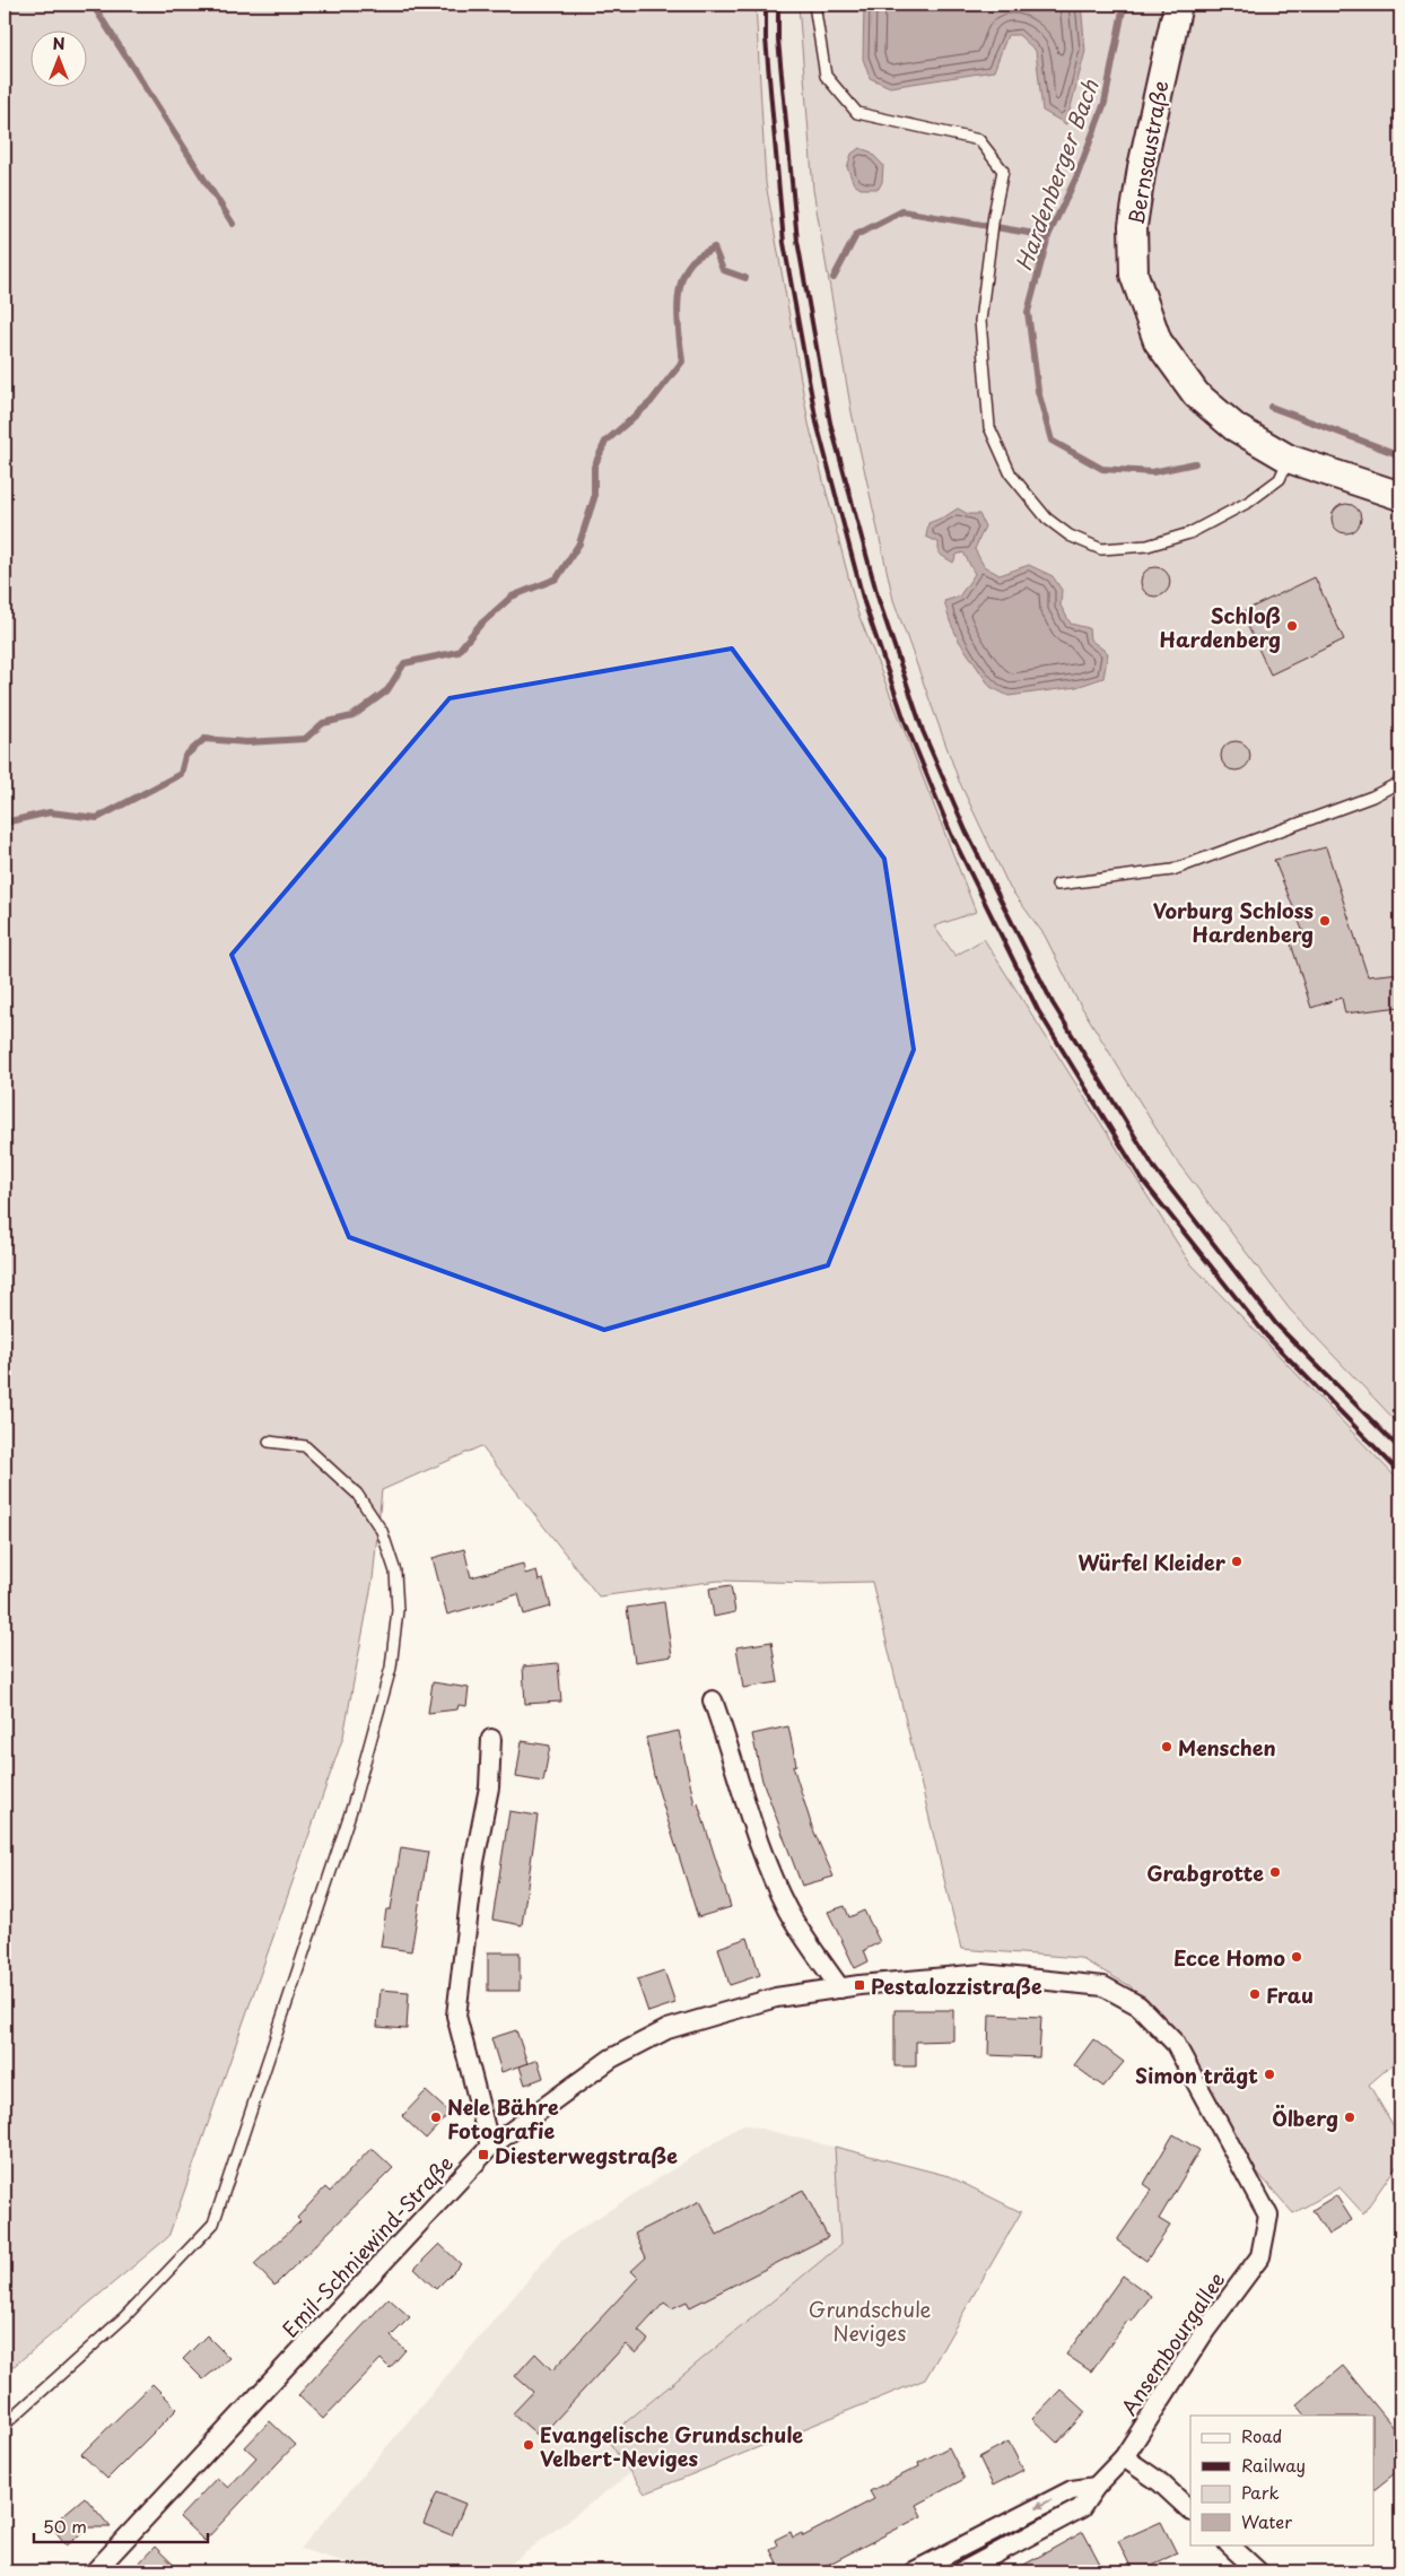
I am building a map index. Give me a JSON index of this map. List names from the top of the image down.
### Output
{
  "streets": {
    "main road": ["Bernsaustraße"],
    "street": ["Emil-Schniewind-Straße", "Ansembourgallee"]
  },
  "crossings": [
    ["Emil-Schniewind-Straße", "Ansembourgallee"]
  ],
  "water": ["Hardenberger Bach"],
  "parks": ["Grundschule Neviges"],
  "places": {
    "other": [
      "Schloß Hardenberg",
      "Vorburg Schloss Hardenberg",
      "Würfel Kleider",
      "Menschen",
      "Grabgrotte",
      "Ecce Homo",
      "Frau",
      "Simon trägt",
      "Nele Bähre Fotografie",
      "Ölberg",
      "Evangelische Grundschule Velbert-Neviges"
    ],
    "transit": ["Pestalozzistraße", "Diesterwegstraße"]
  },
  "legend": [
    "Road",
    "Railway",
    "Park",
    "Water"
  ],
  "scale_bar": "50 m",
  "north": "top"
}
